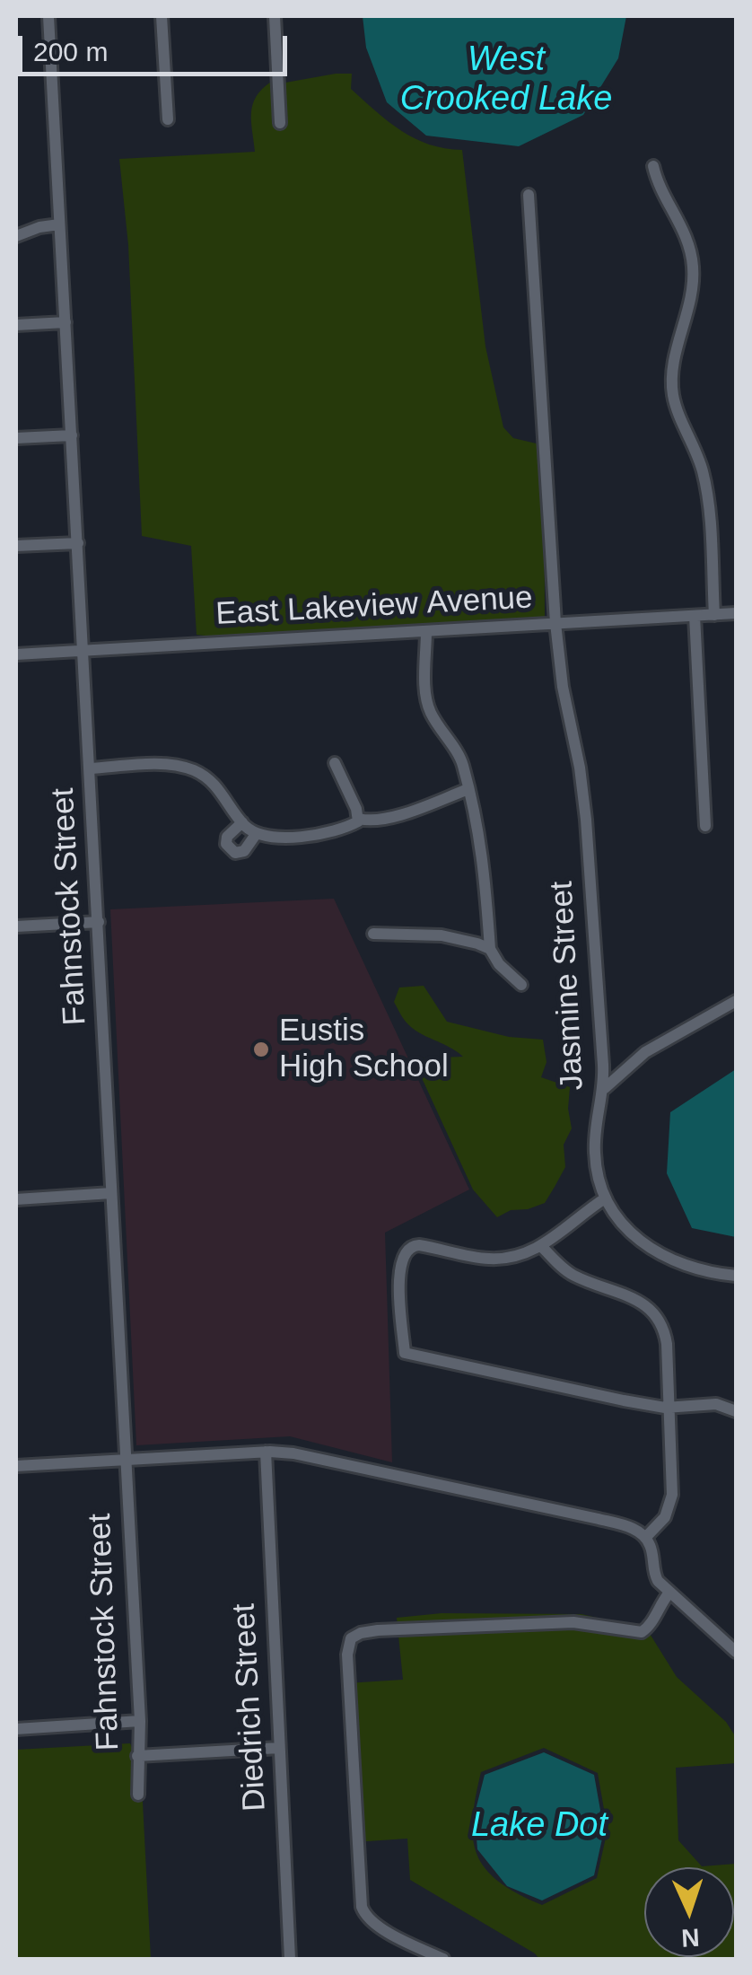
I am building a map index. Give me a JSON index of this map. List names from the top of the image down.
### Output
{
  "streets": {
    "street": [
      "East Lakeview Avenue",
      "Fahnstock Street",
      "Jasmine Street",
      "Diedrich Street"
    ]
  },
  "crossings": [
    ["East Lakeview Avenue", "Fahnstock Street"],
    ["East Lakeview Avenue", "Jasmine Street"]
  ],
  "water": ["West Crooked Lake", "Lake Dot"],
  "places": ["Eustis High School"],
  "scale_bar": "200 m",
  "north": "bottom"
}
